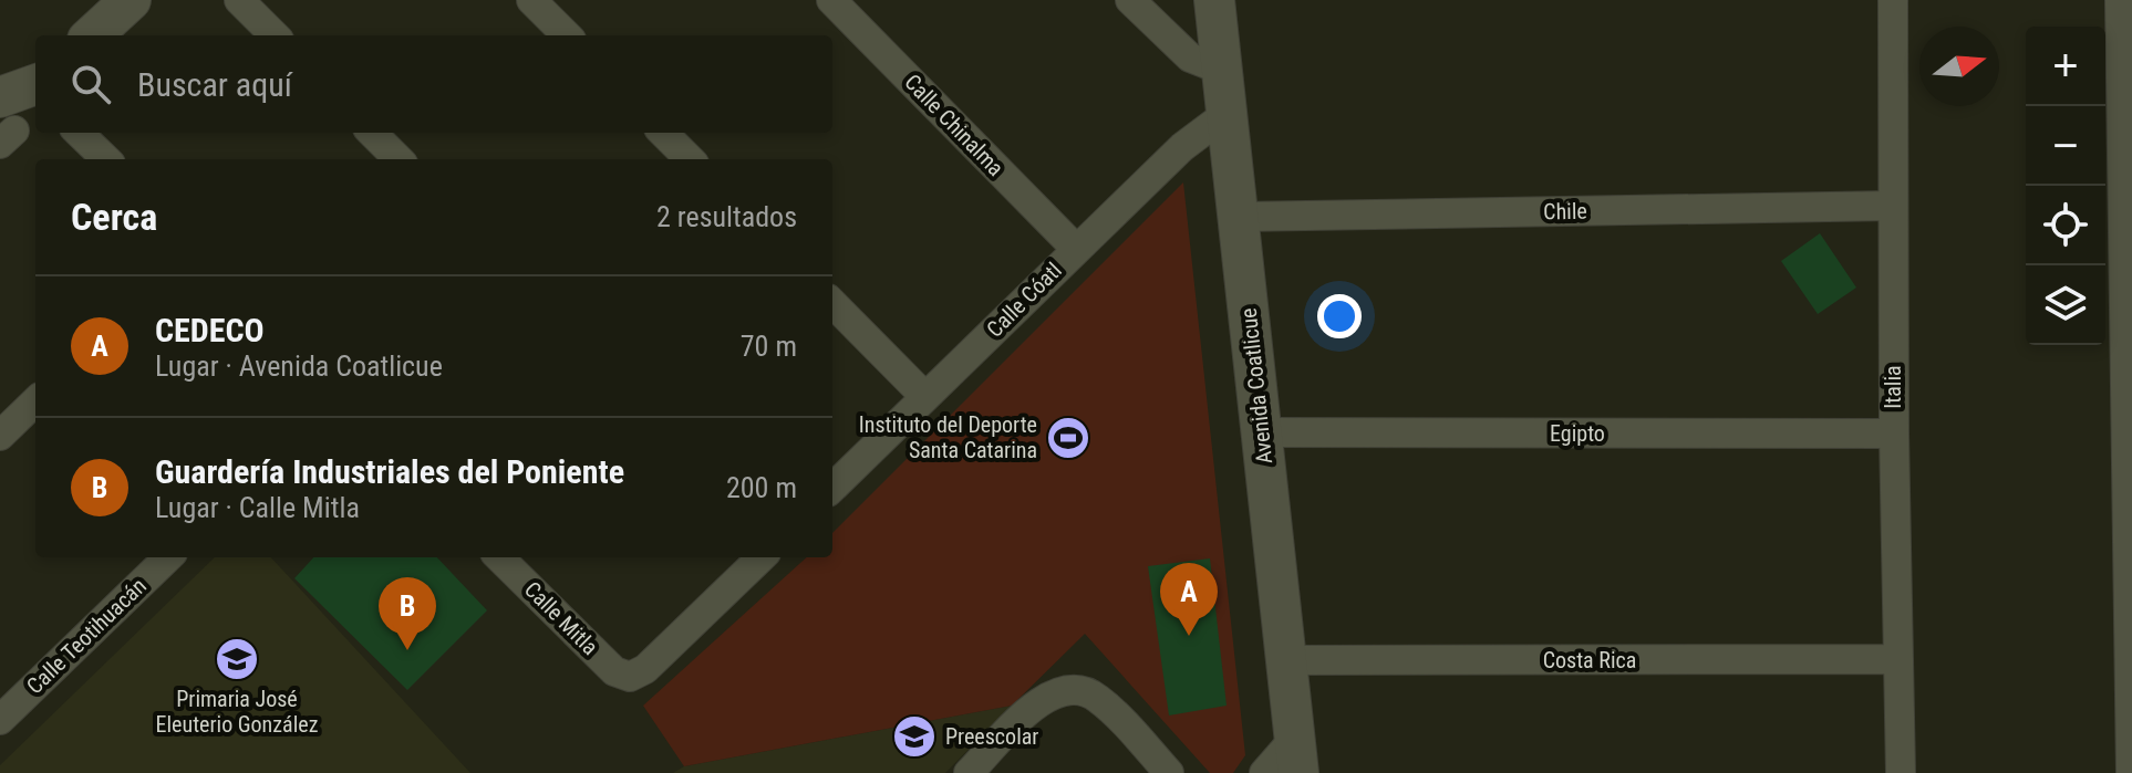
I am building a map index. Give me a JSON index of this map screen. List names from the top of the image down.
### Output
{
  "streets": {
    "street": [
      "Calle Chinalma",
      "Chile",
      "Calle Cóatl",
      "Avenida Coatlicue",
      "Italia",
      "Egipto",
      "Calle Mitla",
      "Calle Teotihuacán",
      "Costa Rica"
    ]
  },
  "crossings": [
    ["Calle Chinalma", "Calle Cóatl"],
    ["Chile", "Avenida Coatlicue"],
    ["Chile", "Italia"],
    ["Calle Cóatl", "Avenida Coatlicue"],
    ["Avenida Coatlicue", "Egipto"],
    ["Avenida Coatlicue", "Costa Rica"],
    ["Italia", "Egipto"],
    ["Italia", "Costa Rica"]
  ],
  "places": {
    "sports": ["Instituto del Deporte Santa Catarina"],
    "school or university": ["Primaria José Eleuterio González", "Preescolar"]
  },
  "north": "right",
  "page": {
    "map_buttons": ["+", "−"],
    "search": "Buscar aquí",
    "heading": ["Cerca", "2 resultados"],
    "list": [
      {
        "mark": "A",
        "name": "CEDECO",
        "note": "Lugar · Avenida Coatlicue",
        "value": "70 m"
      },
      {
        "mark": "B",
        "name": "Guardería Industriales del Poniente",
        "note": "Lugar · Calle Mitla",
        "value": "200 m"
      }
    ],
    "pins": ["A", "B"]
  }
}
